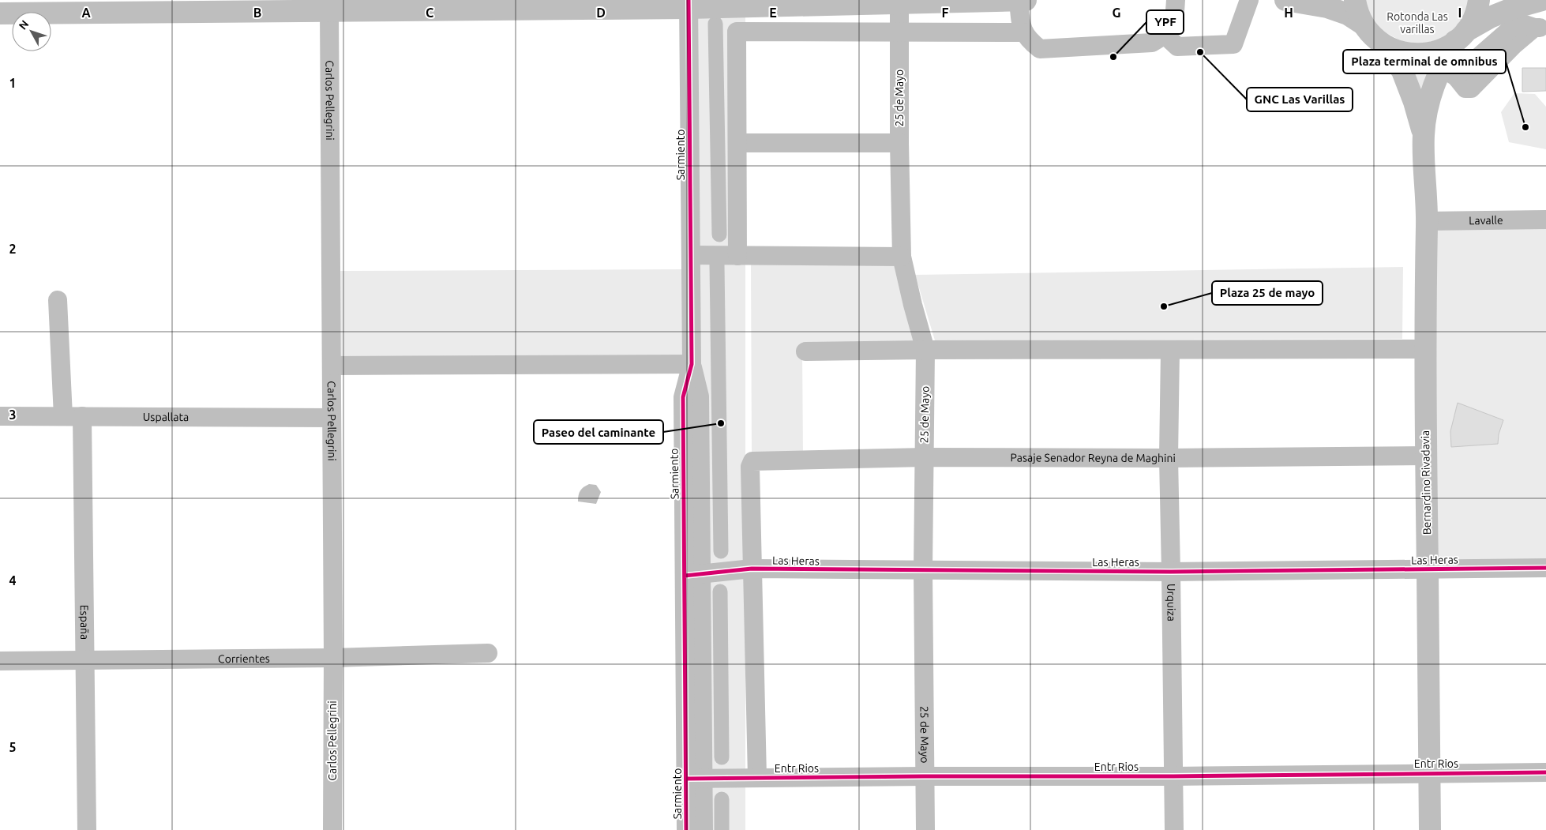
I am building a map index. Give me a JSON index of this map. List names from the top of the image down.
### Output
{
  "streets": {
    "main road": ["Bernardino Rivadavia"],
    "street": [
      "25 de Mayo",
      "Carlos Pellegrini",
      "Sarmiento",
      "Lavalle",
      "Uspallata",
      "Pasaje Senador Reyna de Maghini",
      "Las Heras",
      "Urquiza",
      "España",
      "Corrientes",
      "Entr Rios"
    ]
  },
  "crossings": [
    ["25 de Mayo", "Pasaje Senador Reyna de Maghini"],
    ["25 de Mayo", "Las Heras"],
    ["25 de Mayo", "Entr Rios"],
    ["Carlos Pellegrini", "Uspallata"],
    ["Carlos Pellegrini", "Corrientes"],
    ["Sarmiento", "Las Heras"],
    ["Sarmiento", "Entr Rios"],
    ["Lavalle", "Bernardino Rivadavia"],
    ["Uspallata", "España"],
    ["Pasaje Senador Reyna de Maghini", "Bernardino Rivadavia"],
    ["Pasaje Senador Reyna de Maghini", "Las Heras"],
    ["Pasaje Senador Reyna de Maghini", "Urquiza"],
    ["Bernardino Rivadavia", "Las Heras"],
    ["Bernardino Rivadavia", "Entr Rios"],
    ["Las Heras", "Urquiza"],
    ["Urquiza", "Entr Rios"],
    ["España", "Corrientes"]
  ],
  "parks": ["Rotonda Las varillas"],
  "places": [
    "GNC Las Varillas",
    "YPF",
    "Plaza terminal de omnibus",
    "Plaza 25 de mayo",
    "Paseo del caminante"
  ],
  "north": "top left",
  "grid": {
    "columns": [
      "A",
      "B",
      "C",
      "D",
      "E",
      "F",
      "G",
      "H",
      "I"
    ],
    "rows": [
      "1",
      "2",
      "3",
      "4",
      "5"
    ]
  }
}
